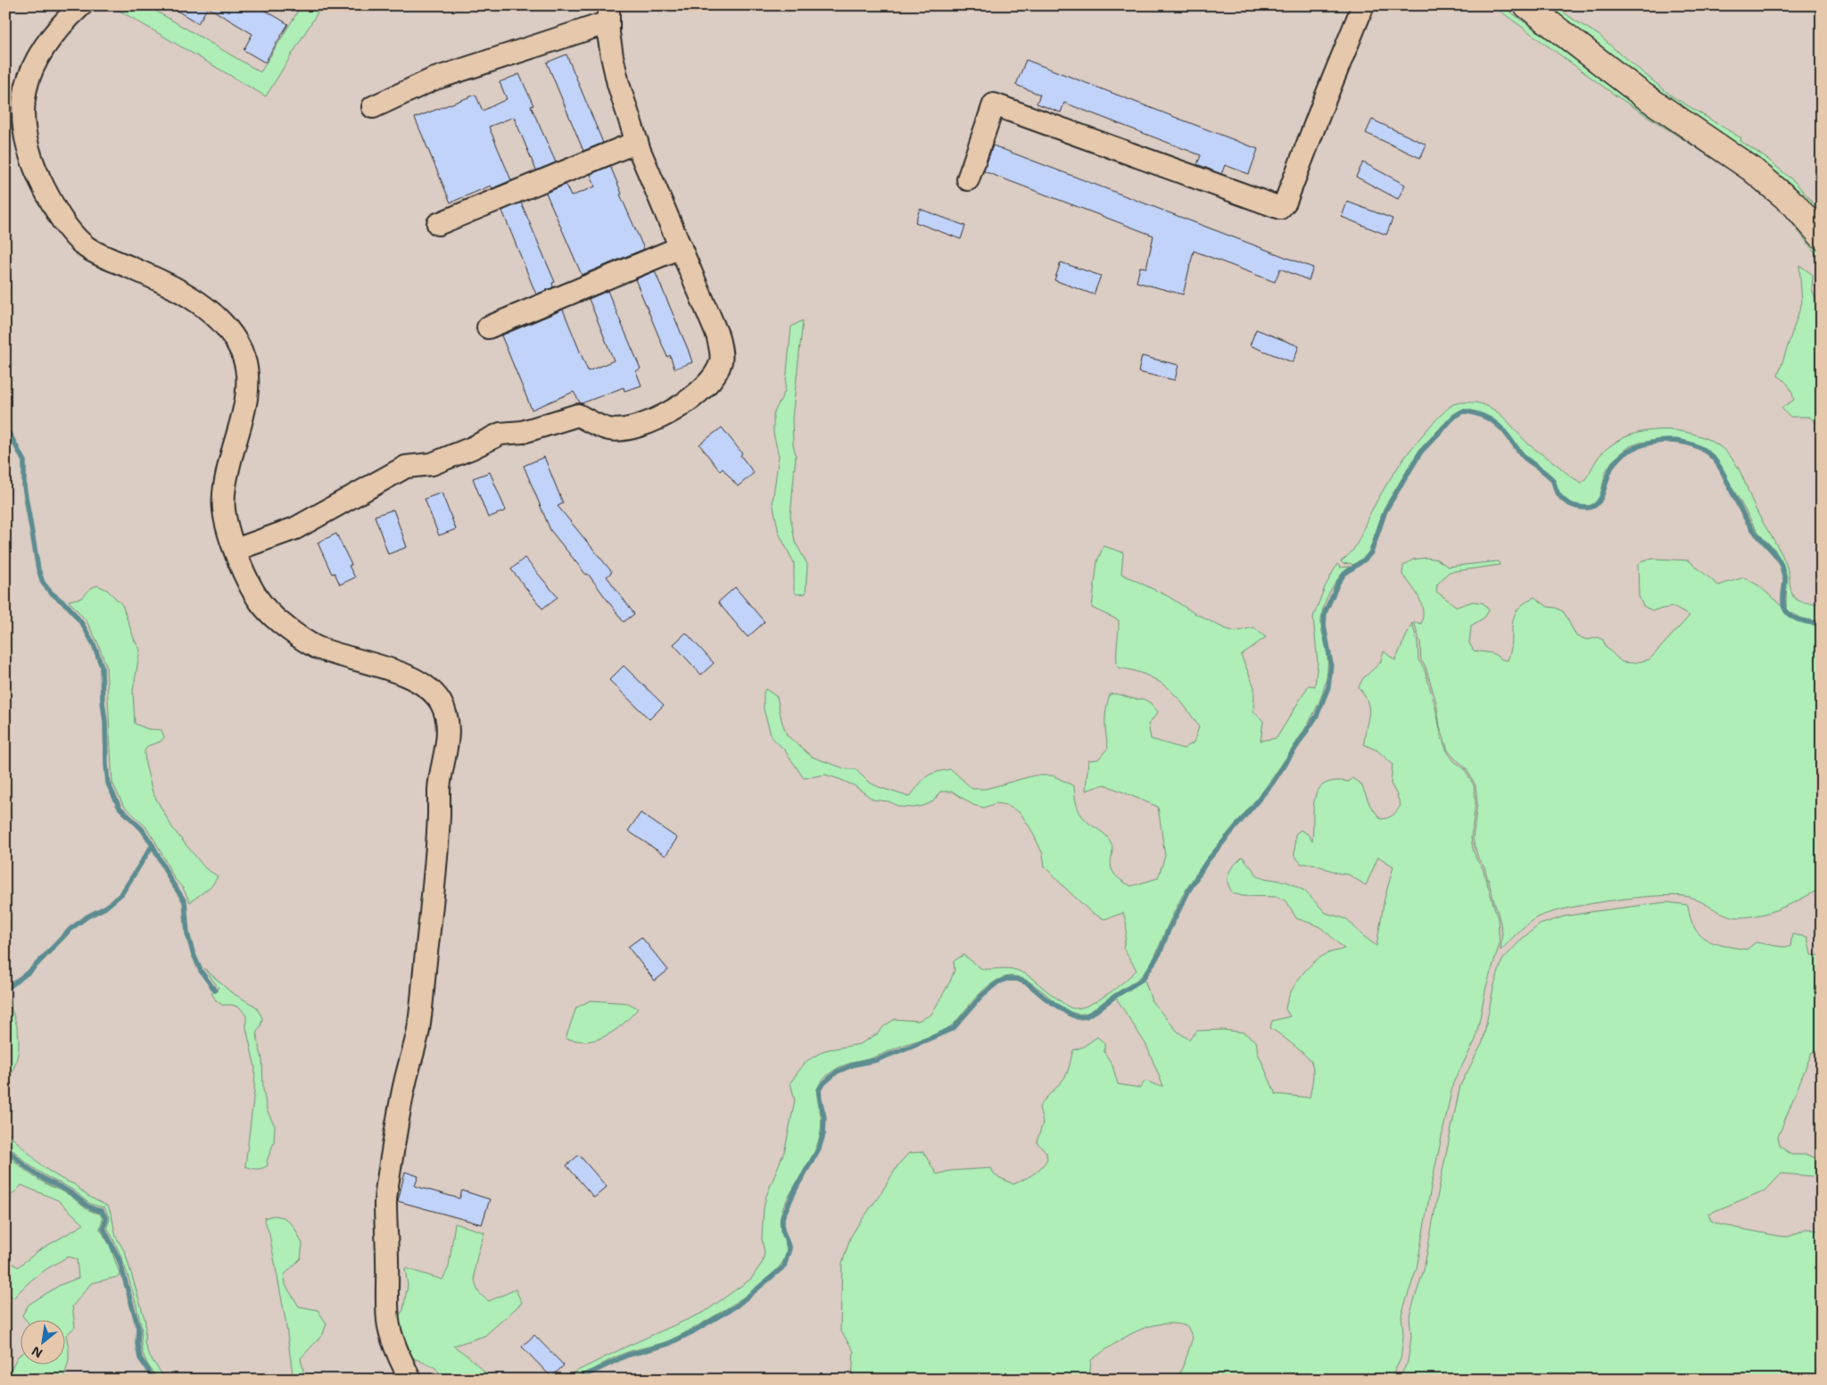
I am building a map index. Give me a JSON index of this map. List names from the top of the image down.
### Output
{
  "north": "bottom left"
}
